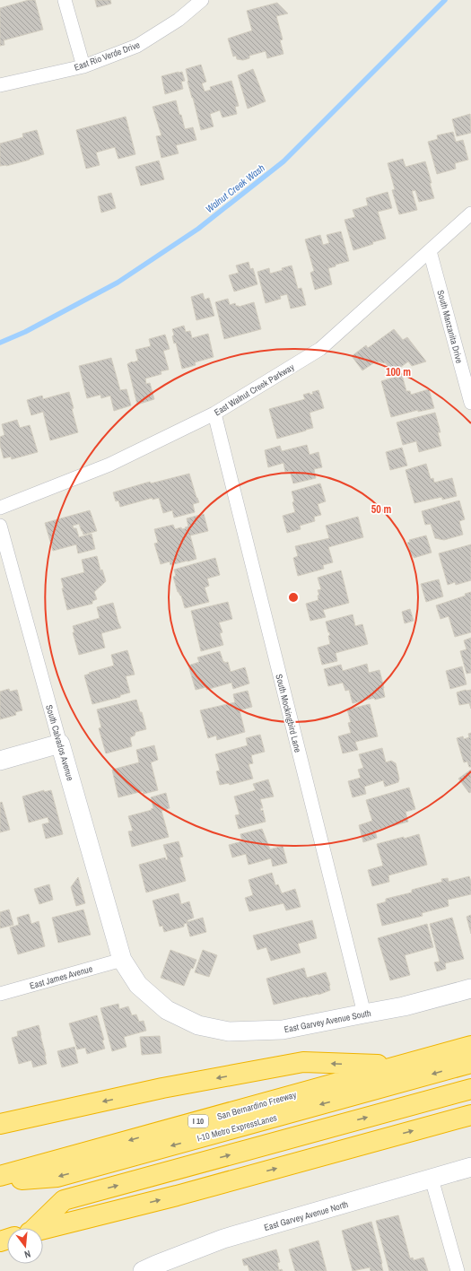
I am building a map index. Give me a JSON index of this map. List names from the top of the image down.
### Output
{
  "streets": {
    "highway": ["San Bernardino Freeway", "I 10", "I-10 Metro ExpressLanes"],
    "street": [
      "East Rio Verde Drive",
      "South Manzanita Drive",
      "East Walnut Creek Parkway",
      "South Mockingbird Lane",
      "South Calvados Avenue",
      "East James Avenue",
      "East Garvey Avenue South",
      "East Garvey Avenue North"
    ]
  },
  "crossings": [
    ["South Manzanita Drive", "East Walnut Creek Parkway"],
    ["East Walnut Creek Parkway", "South Mockingbird Lane"],
    ["South Mockingbird Lane", "East Garvey Avenue South"],
    ["South Calvados Avenue", "East James Avenue"],
    ["South Calvados Avenue", "East Garvey Avenue South"],
    ["East James Avenue", "East Garvey Avenue South"]
  ],
  "water": ["Walnut Creek Wash"],
  "north": "bottom",
  "rings": ["100 m", "50 m"]
}
